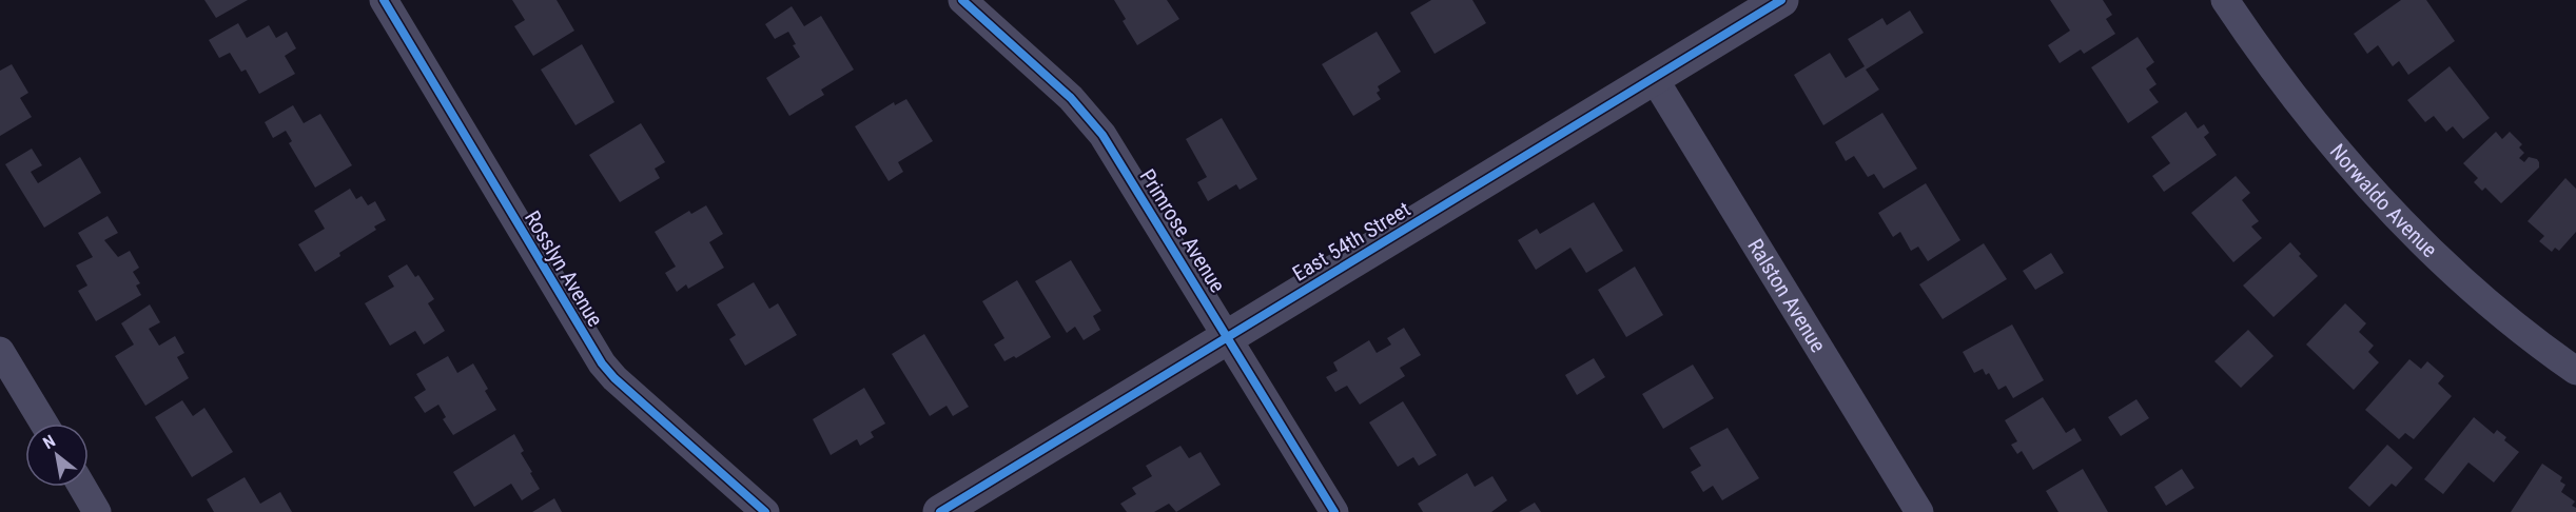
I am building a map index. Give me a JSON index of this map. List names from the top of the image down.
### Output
{
  "streets": {
    "street": [
      "Norwaldo Avenue",
      "Primrose Avenue",
      "East 54th Street",
      "Rosslyn Avenue",
      "Ralston Avenue"
    ]
  },
  "crossings": [
    ["Primrose Avenue", "East 54th Street"],
    ["East 54th Street", "Ralston Avenue"]
  ],
  "north": "top left"
}
